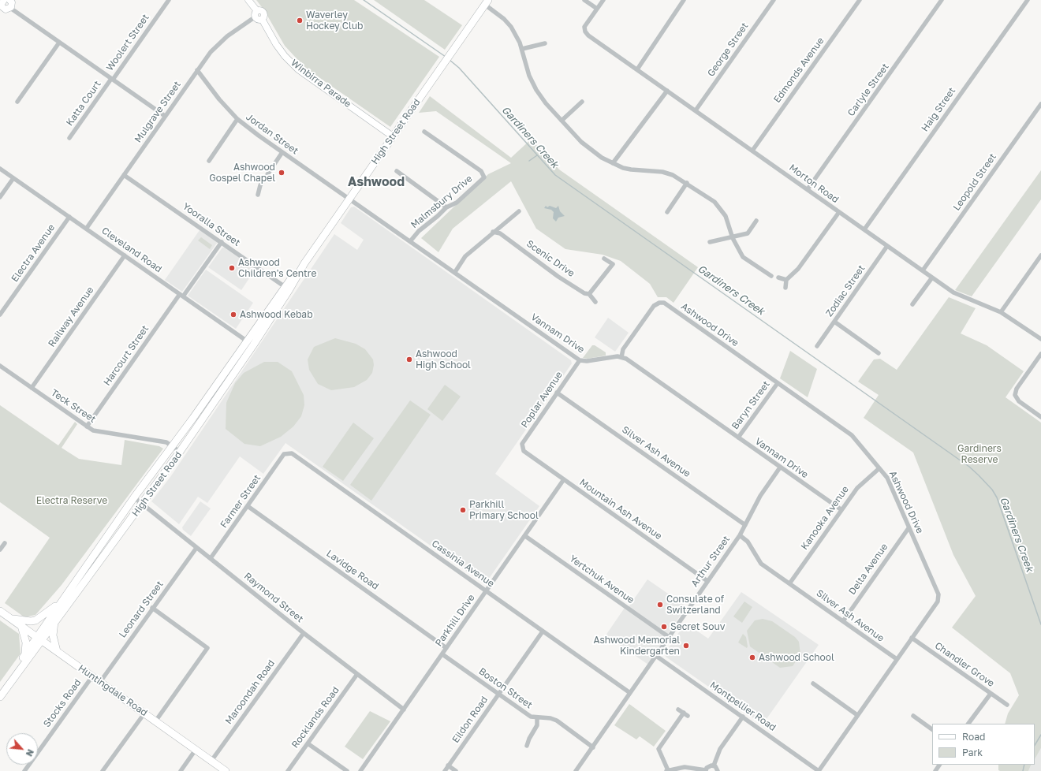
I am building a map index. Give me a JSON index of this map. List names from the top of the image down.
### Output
{
  "streets": {
    "main road": ["High Street Road", "Huntingdale Road"],
    "street": [
      "Woolert Street",
      "George Street",
      "Edmonds Avenue",
      "Winbirra Parade",
      "Carlyle Street",
      "Katta Court",
      "Haig Street",
      "Mulgrave Street",
      "Jordan Street",
      "Leopold Street",
      "Morton Road",
      "Malmsbury Drive",
      "Yooralla Street",
      "Cleveland Road",
      "Electra Avenue",
      "Scenic Drive",
      "Zodiac Street",
      "Railway Avenue",
      "Ashwood Drive",
      "Vannam Drive",
      "Harcourt Street",
      "Poplar Avenue",
      "Baryn Street",
      "Teck Street",
      "Silver Ash Avenue",
      "Farmer Street",
      "Mountain Ash Avenue",
      "Kanooka Avenue",
      "Arthur Street",
      "Cassinia Avenue",
      "Delta Avenue",
      "Lavidge Road",
      "Yertchuk Avenue",
      "Raymond Street",
      "Leonard Street",
      "Parkhill Drive",
      "Chandler Grove",
      "Boston Street",
      "Maroondah Road",
      "Stocks Road",
      "Montpellier Road",
      "Rocklands Road",
      "Eildon Road"
    ]
  },
  "crossings": [
    ["Woolert Street", "Katta Court"],
    ["George Street", "Morton Road"],
    ["Edmonds Avenue", "Morton Road"],
    ["Winbirra Parade", "Mulgrave Street"],
    ["Winbirra Parade", "High Street Road"],
    ["Carlyle Street", "Morton Road"],
    ["Haig Street", "Morton Road"],
    ["Mulgrave Street", "Jordan Street"],
    ["Mulgrave Street", "Yooralla Street"],
    ["Mulgrave Street", "Cleveland Road"],
    ["High Street Road", "Jordan Street"],
    ["High Street Road", "Yooralla Street"],
    ["High Street Road", "Cleveland Road"],
    ["High Street Road", "Vannam Drive"],
    ["High Street Road", "Teck Street"],
    ["High Street Road", "Raymond Street"],
    ["High Street Road", "Huntingdale Road"],
    ["Jordan Street", "Vannam Drive"],
    ["Leopold Street", "Morton Road"],
    ["Morton Road", "Zodiac Street"],
    ["Malmsbury Drive", "Vannam Drive"],
    ["Yooralla Street", "Harcourt Street"],
    ["Cleveland Road", "Electra Avenue"],
    ["Cleveland Road", "Railway Avenue"],
    ["Cleveland Road", "Harcourt Street"],
    ["Railway Avenue", "Teck Street"],
    ["Ashwood Drive", "Vannam Drive"],
    ["Ashwood Drive", "Baryn Street"],
    ["Ashwood Drive", "Silver Ash Avenue"],
    ["Ashwood Drive", "Kanooka Avenue"],
    ["Ashwood Drive", "Delta Avenue"],
    ["Ashwood Drive", "Chandler Grove"],
    ["Ashwood Drive", "Montpellier Road"],
    ["Vannam Drive", "Poplar Avenue"],
    ["Vannam Drive", "Baryn Street"],
    ["Vannam Drive", "Kanooka Avenue"],
    ["Vannam Drive", "Arthur Street"],
    ["Harcourt Street", "Teck Street"],
    ["Poplar Avenue", "Silver Ash Avenue"],
    ["Poplar Avenue", "Mountain Ash Avenue"],
    ["Silver Ash Avenue", "Kanooka Avenue"],
    ["Silver Ash Avenue", "Arthur Street"],
    ["Silver Ash Avenue", "Delta Avenue"],
    ["Farmer Street", "Cassinia Avenue"],
    ["Farmer Street", "Lavidge Road"],
    ["Farmer Street", "Raymond Street"],
    ["Mountain Ash Avenue", "Arthur Street"],
    ["Mountain Ash Avenue", "Parkhill Drive"],
    ["Arthur Street", "Cassinia Avenue"],
    ["Arthur Street", "Yertchuk Avenue"],
    ["Arthur Street", "Boston Street"],
    ["Arthur Street", "Montpellier Road"],
    ["Cassinia Avenue", "Parkhill Drive"],
    ["Cassinia Avenue", "Eildon Road"],
    ["Lavidge Road", "Parkhill Drive"],
    ["Yertchuk Avenue", "Parkhill Drive"],
    ["Raymond Street", "Leonard Street"],
    ["Raymond Street", "Parkhill Drive"],
    ["Raymond Street", "Maroondah Road"],
    ["Raymond Street", "Rocklands Road"],
    ["Leonard Street", "Huntingdale Road"],
    ["Parkhill Drive", "Boston Street"],
    ["Boston Street", "Eildon Road"],
    ["Huntingdale Road", "Maroondah Road"],
    ["Huntingdale Road", "Stocks Road"]
  ],
  "districts": ["Ashwood"],
  "water": ["Gardiners Creek"],
  "parks": ["Gardiners Reserve", "Electra Reserve"],
  "places": [
    "Waverley Hockey Club",
    "Ashwood Gospel Chapel",
    "Ashwood Children's Centre",
    "Ashwood Kebab",
    "Ashwood High School",
    "Parkhill Primary School",
    "Consulate of Switzerland",
    "Secret Souv",
    "Ashwood Memorial Kindergarten",
    "Ashwood School"
  ],
  "legend": ["Road", "Park"],
  "north": "bottom right"
}
